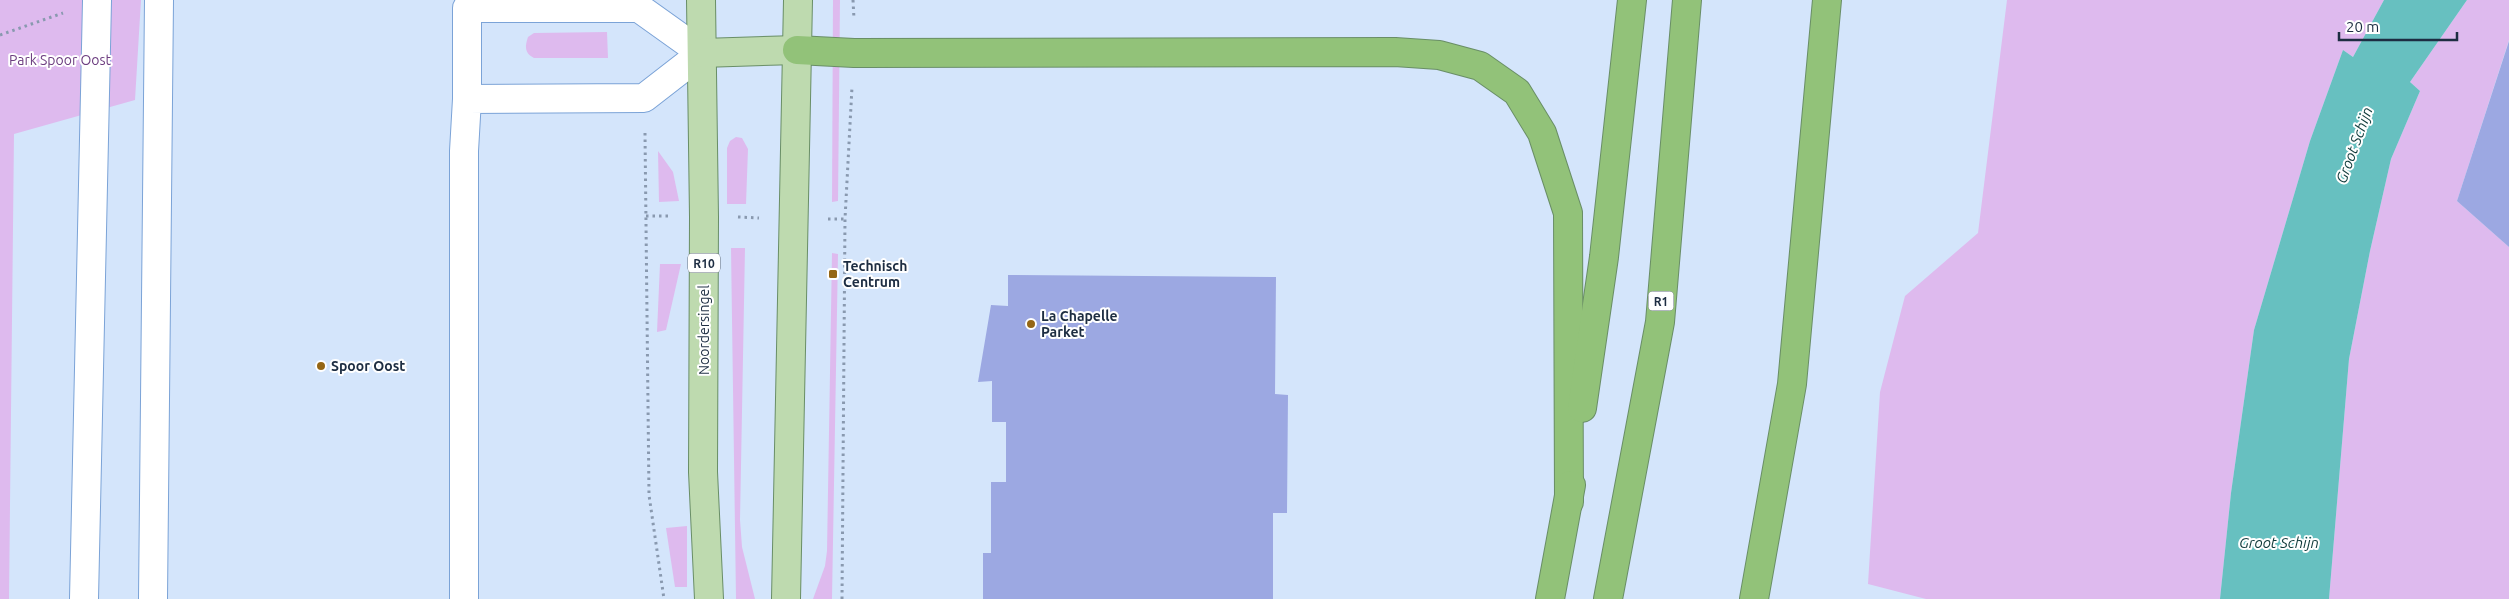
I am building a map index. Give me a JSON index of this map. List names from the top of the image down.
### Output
{
  "streets": {
    "highway": ["R1"],
    "main road": ["R10", "Noordersingel"]
  },
  "water": ["Groot Schijn"],
  "parks": ["Park Spoor Oost"],
  "places": {
    "transit": ["Technisch Centrum"],
    "other": ["La Chapelle Parket", "Spoor Oost"]
  },
  "scale_bar": "20 m"
}
